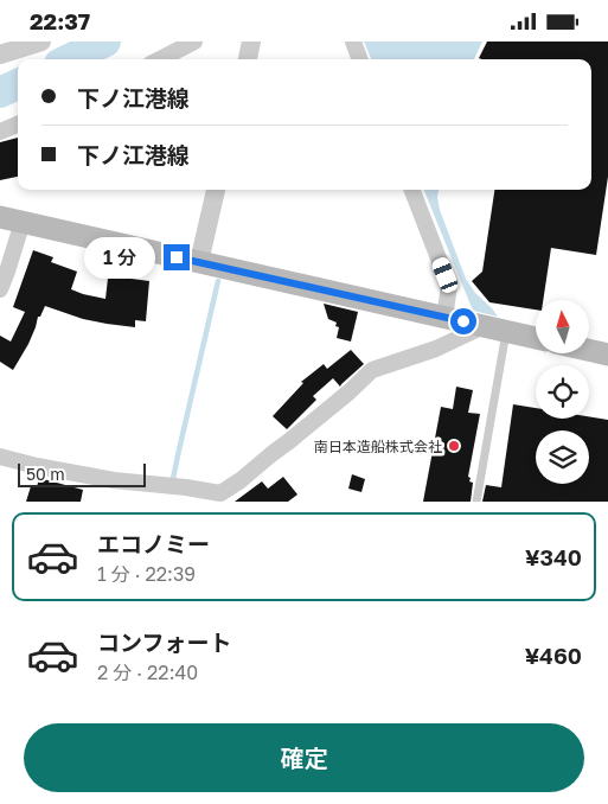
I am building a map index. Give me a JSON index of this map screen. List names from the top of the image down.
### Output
{
  "places": ["南日本造船株式会社"],
  "scale_bar": "50 m",
  "north": "top",
  "page": {
    "status": "22:37",
    "banner": ["下ノ江港線", "下ノ江港線"],
    "bubble": "1 分",
    "scale": "50 m",
    "list": [
      {
        "name": "エコノミー",
        "note": "1 分 · 22:39",
        "value": "¥340"
      },
      {
        "name": "コンフォート",
        "note": "2 分 · 22:40",
        "value": "¥460"
      }
    ],
    "buttons": "確定"
  }
}
